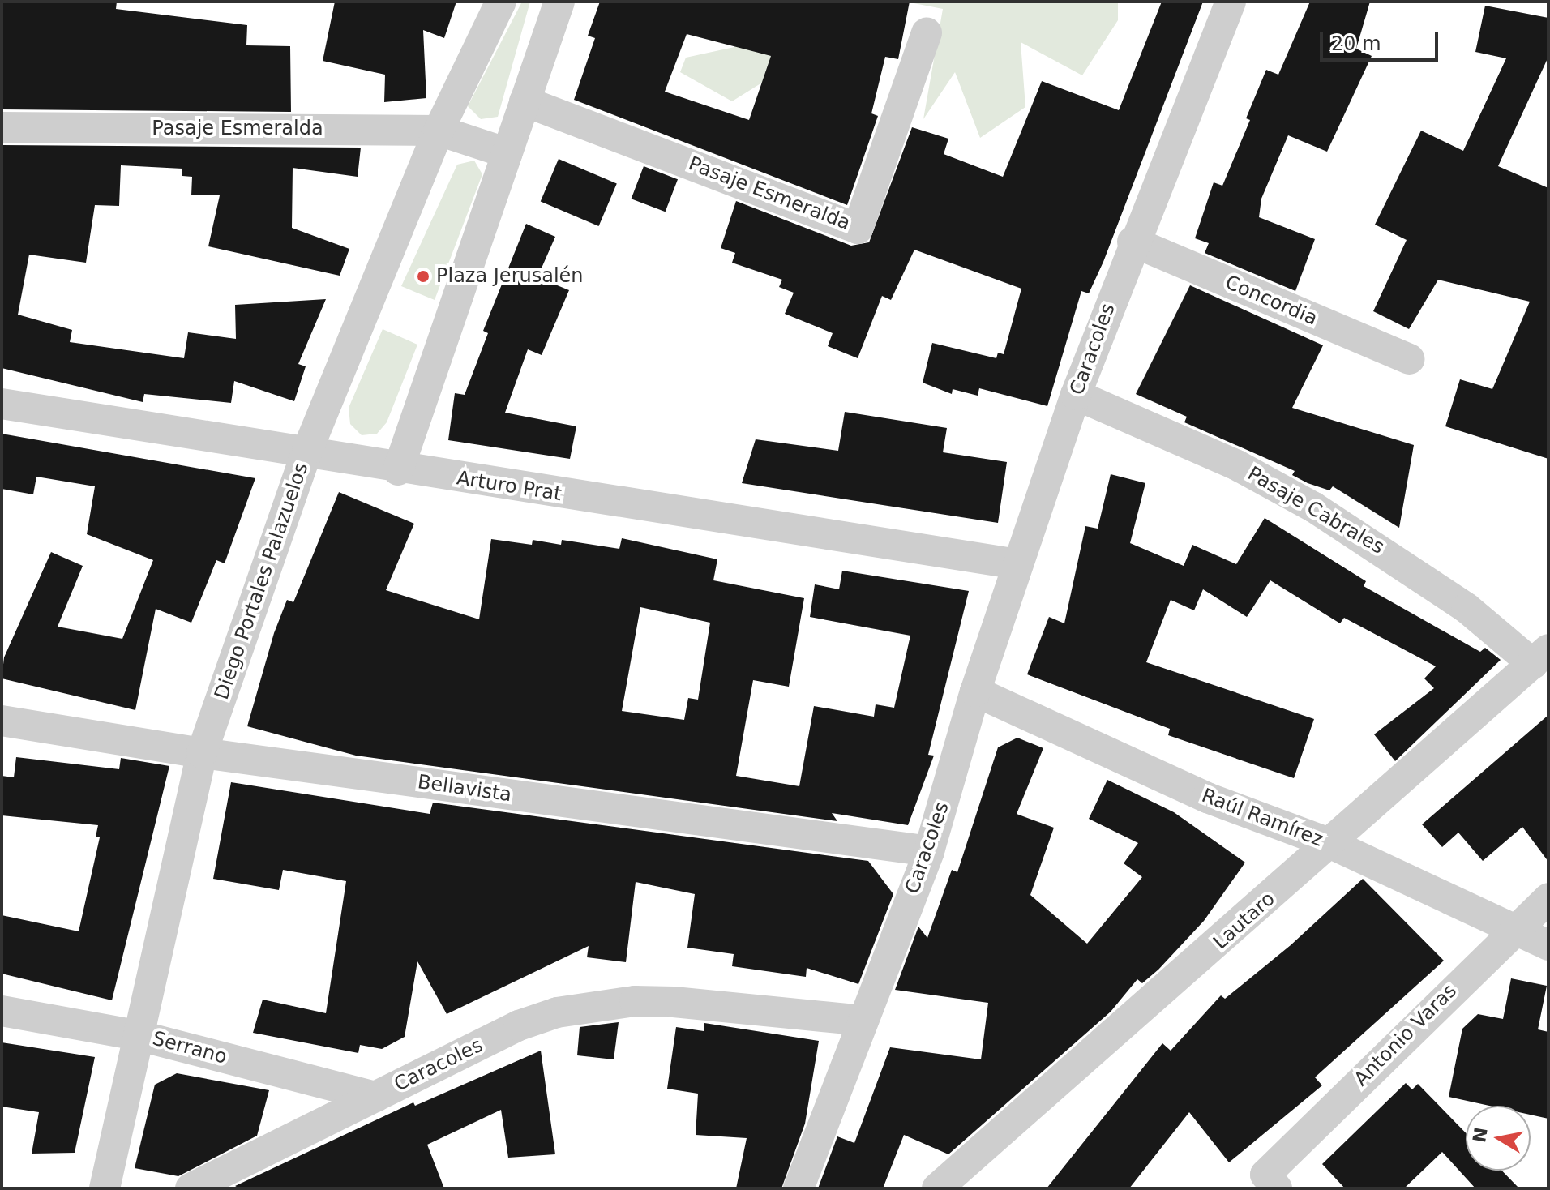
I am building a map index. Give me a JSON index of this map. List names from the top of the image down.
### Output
{
  "streets": {
    "street": [
      "Pasaje Esmeralda",
      "Concordia",
      "Caracoles",
      "Arturo Prat",
      "Pasaje Cabrales",
      "Diego Portales Palazuelos",
      "Bellavista",
      "Raúl Ramírez",
      "Lautaro",
      "Antonio Varas",
      "Serrano"
    ]
  },
  "crossings": [
    ["Pasaje Esmeralda", "Diego Portales Palazuelos"],
    ["Concordia", "Caracoles"],
    ["Caracoles", "Arturo Prat"],
    ["Caracoles", "Pasaje Cabrales"],
    ["Caracoles", "Bellavista"],
    ["Caracoles", "Raúl Ramírez"],
    ["Caracoles", "Serrano"],
    ["Arturo Prat", "Diego Portales Palazuelos"],
    ["Pasaje Cabrales", "Lautaro"],
    ["Diego Portales Palazuelos", "Bellavista"],
    ["Diego Portales Palazuelos", "Serrano"],
    ["Raúl Ramírez", "Lautaro"],
    ["Raúl Ramírez", "Antonio Varas"]
  ],
  "places": ["Plaza Jerusalén"],
  "scale_bar": "20 m",
  "north": "left"
}
